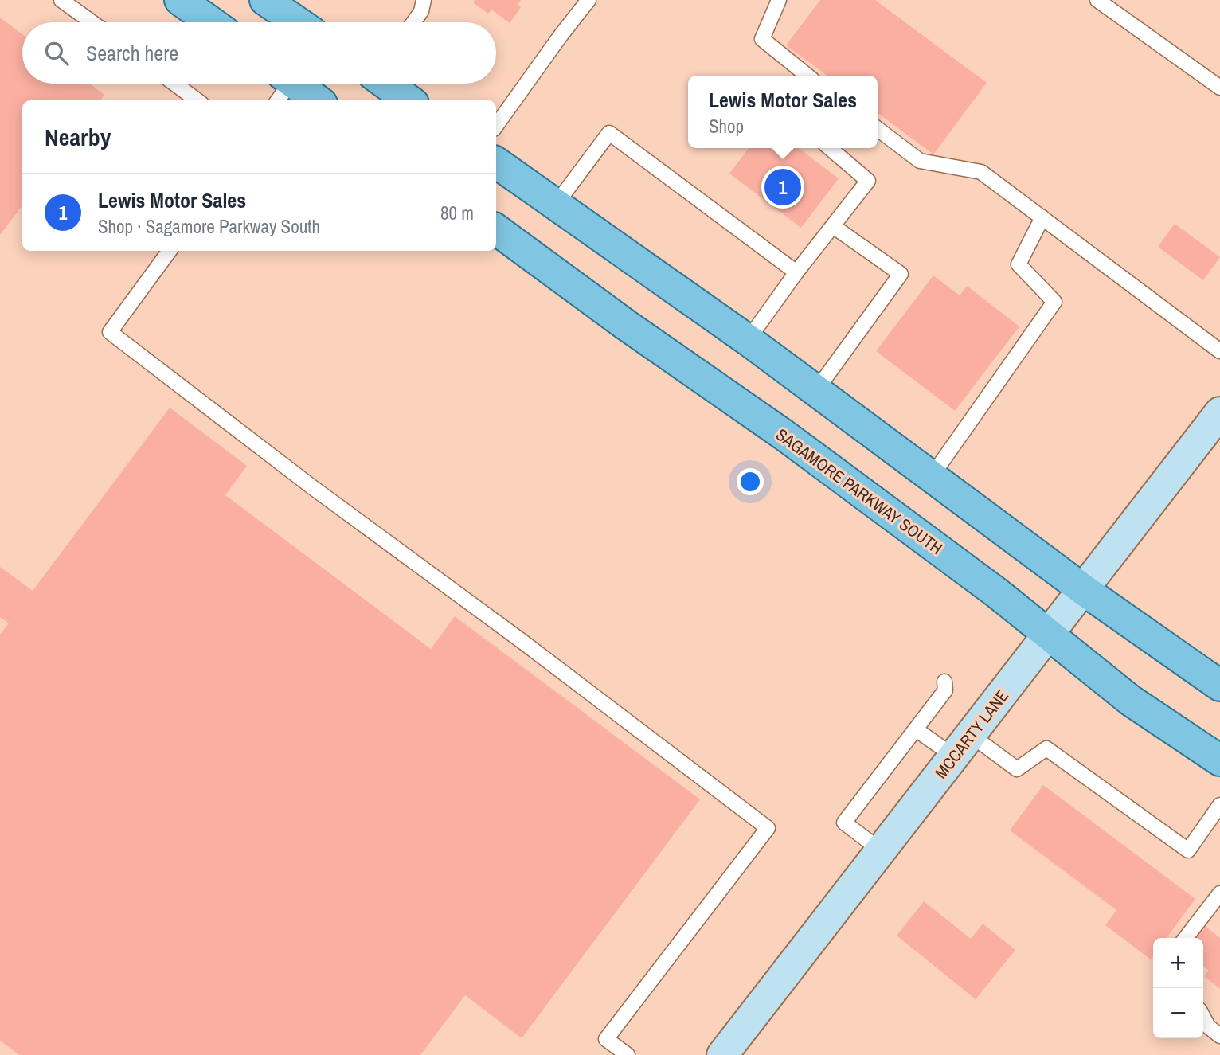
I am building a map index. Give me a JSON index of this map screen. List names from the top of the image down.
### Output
{
  "streets": {
    "main road": ["SAGAMORE PARKWAY SOUTH", "MCCARTY LANE"]
  },
  "crossings": [
    ["SAGAMORE PARKWAY SOUTH", "MCCARTY LANE"]
  ],
  "page": {
    "search": "Search here",
    "popup": ["Lewis Motor Sales", "Shop"],
    "heading": "Nearby",
    "pins": "1",
    "list": [
      {
        "mark": "1",
        "name": "Lewis Motor Sales",
        "note": "Shop · Sagamore Parkway South",
        "value": "80 m"
      }
    ],
    "map_buttons": ["+", "−"]
  }
}
